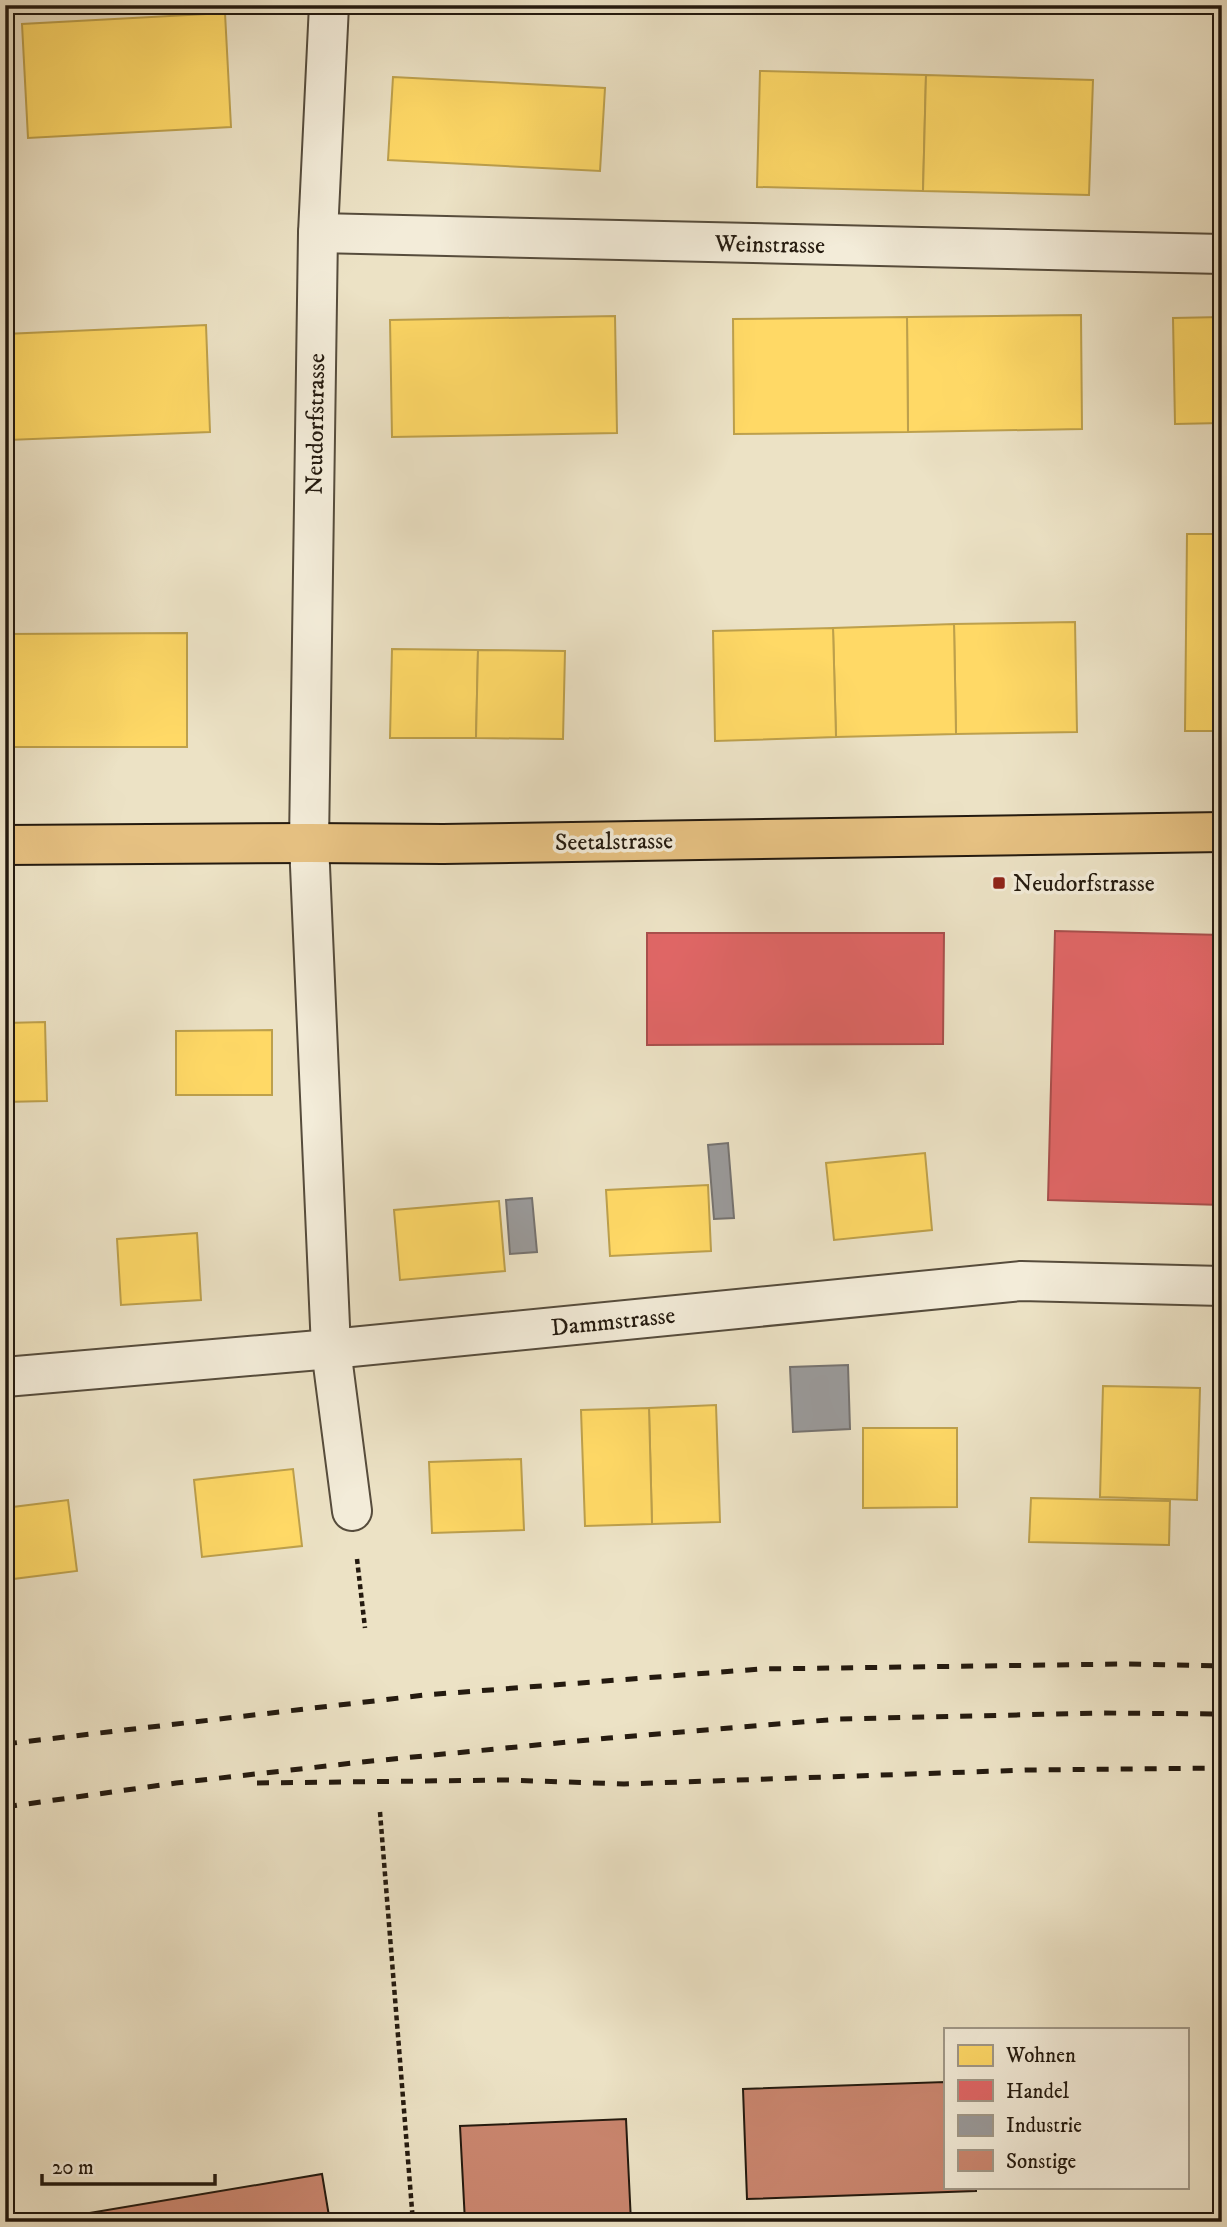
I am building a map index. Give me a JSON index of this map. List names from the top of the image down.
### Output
{
  "streets": {
    "main road": ["Seetalstrasse"],
    "street": ["Weinstrasse", "Neudorfstrasse", "Dammstrasse"]
  },
  "crossings": [
    ["Weinstrasse", "Neudorfstrasse"],
    ["Neudorfstrasse", "Seetalstrasse"],
    ["Neudorfstrasse", "Dammstrasse"]
  ],
  "places": {
    "transit": ["Neudorfstrasse"]
  },
  "legend": [
    "Wohnen",
    "Handel",
    "Industrie",
    "Sonstige"
  ],
  "scale_bar": "20 m"
}
